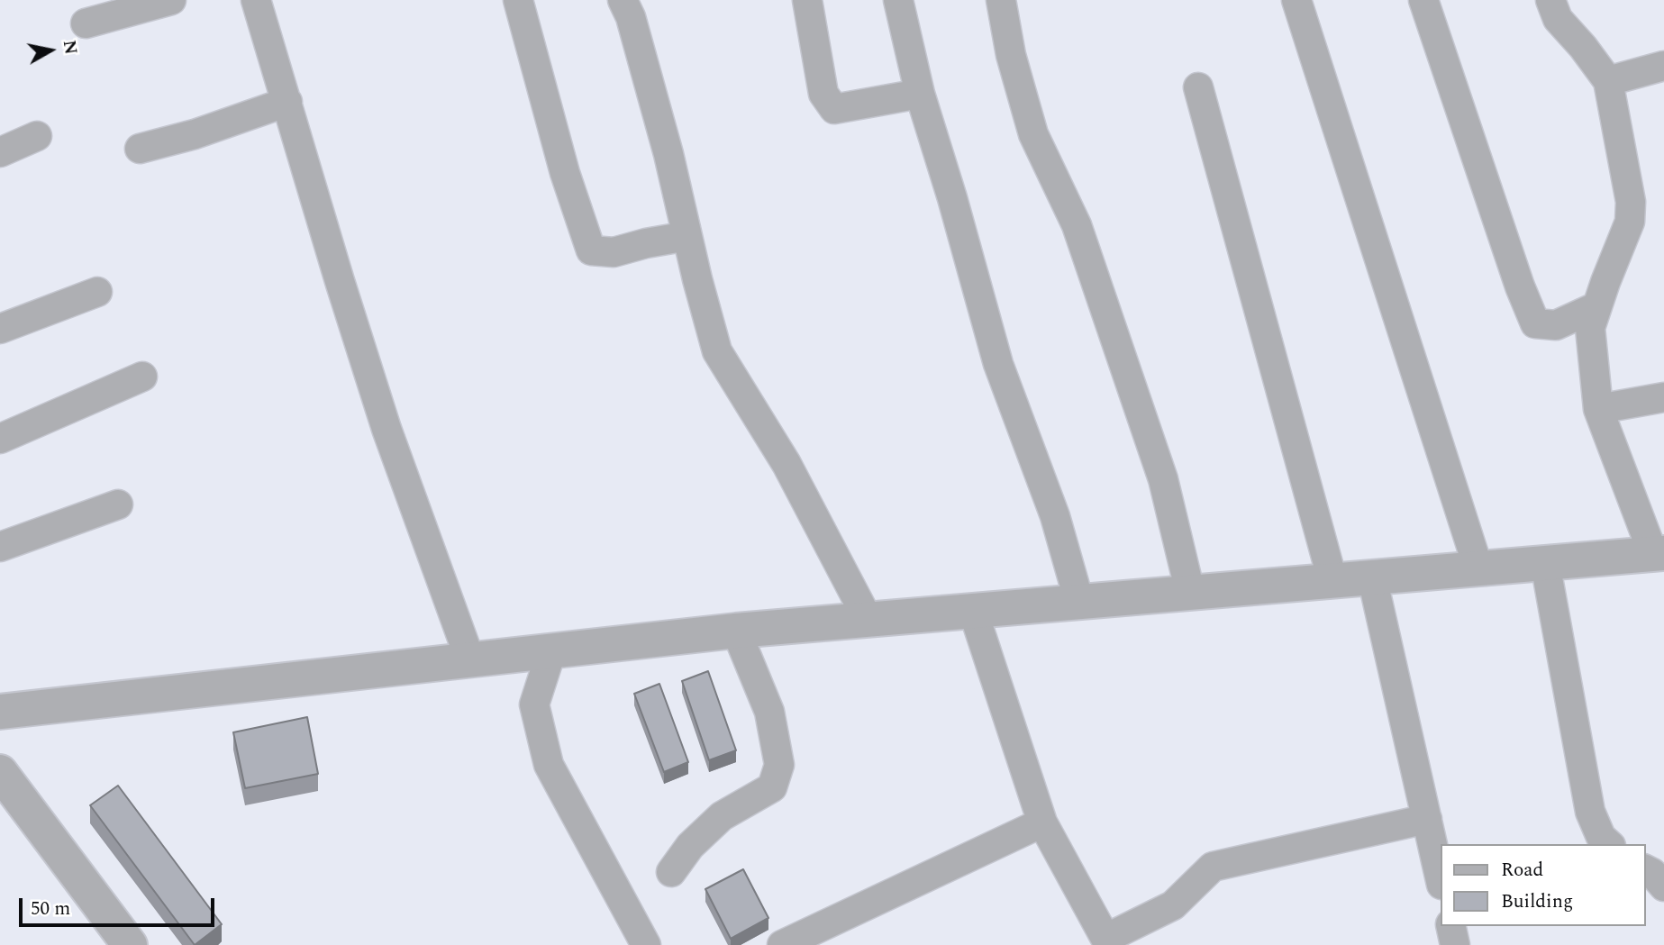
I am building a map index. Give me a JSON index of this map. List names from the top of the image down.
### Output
{
  "legend": ["Road", "Building"],
  "scale_bar": "50 m",
  "north": "right"
}
